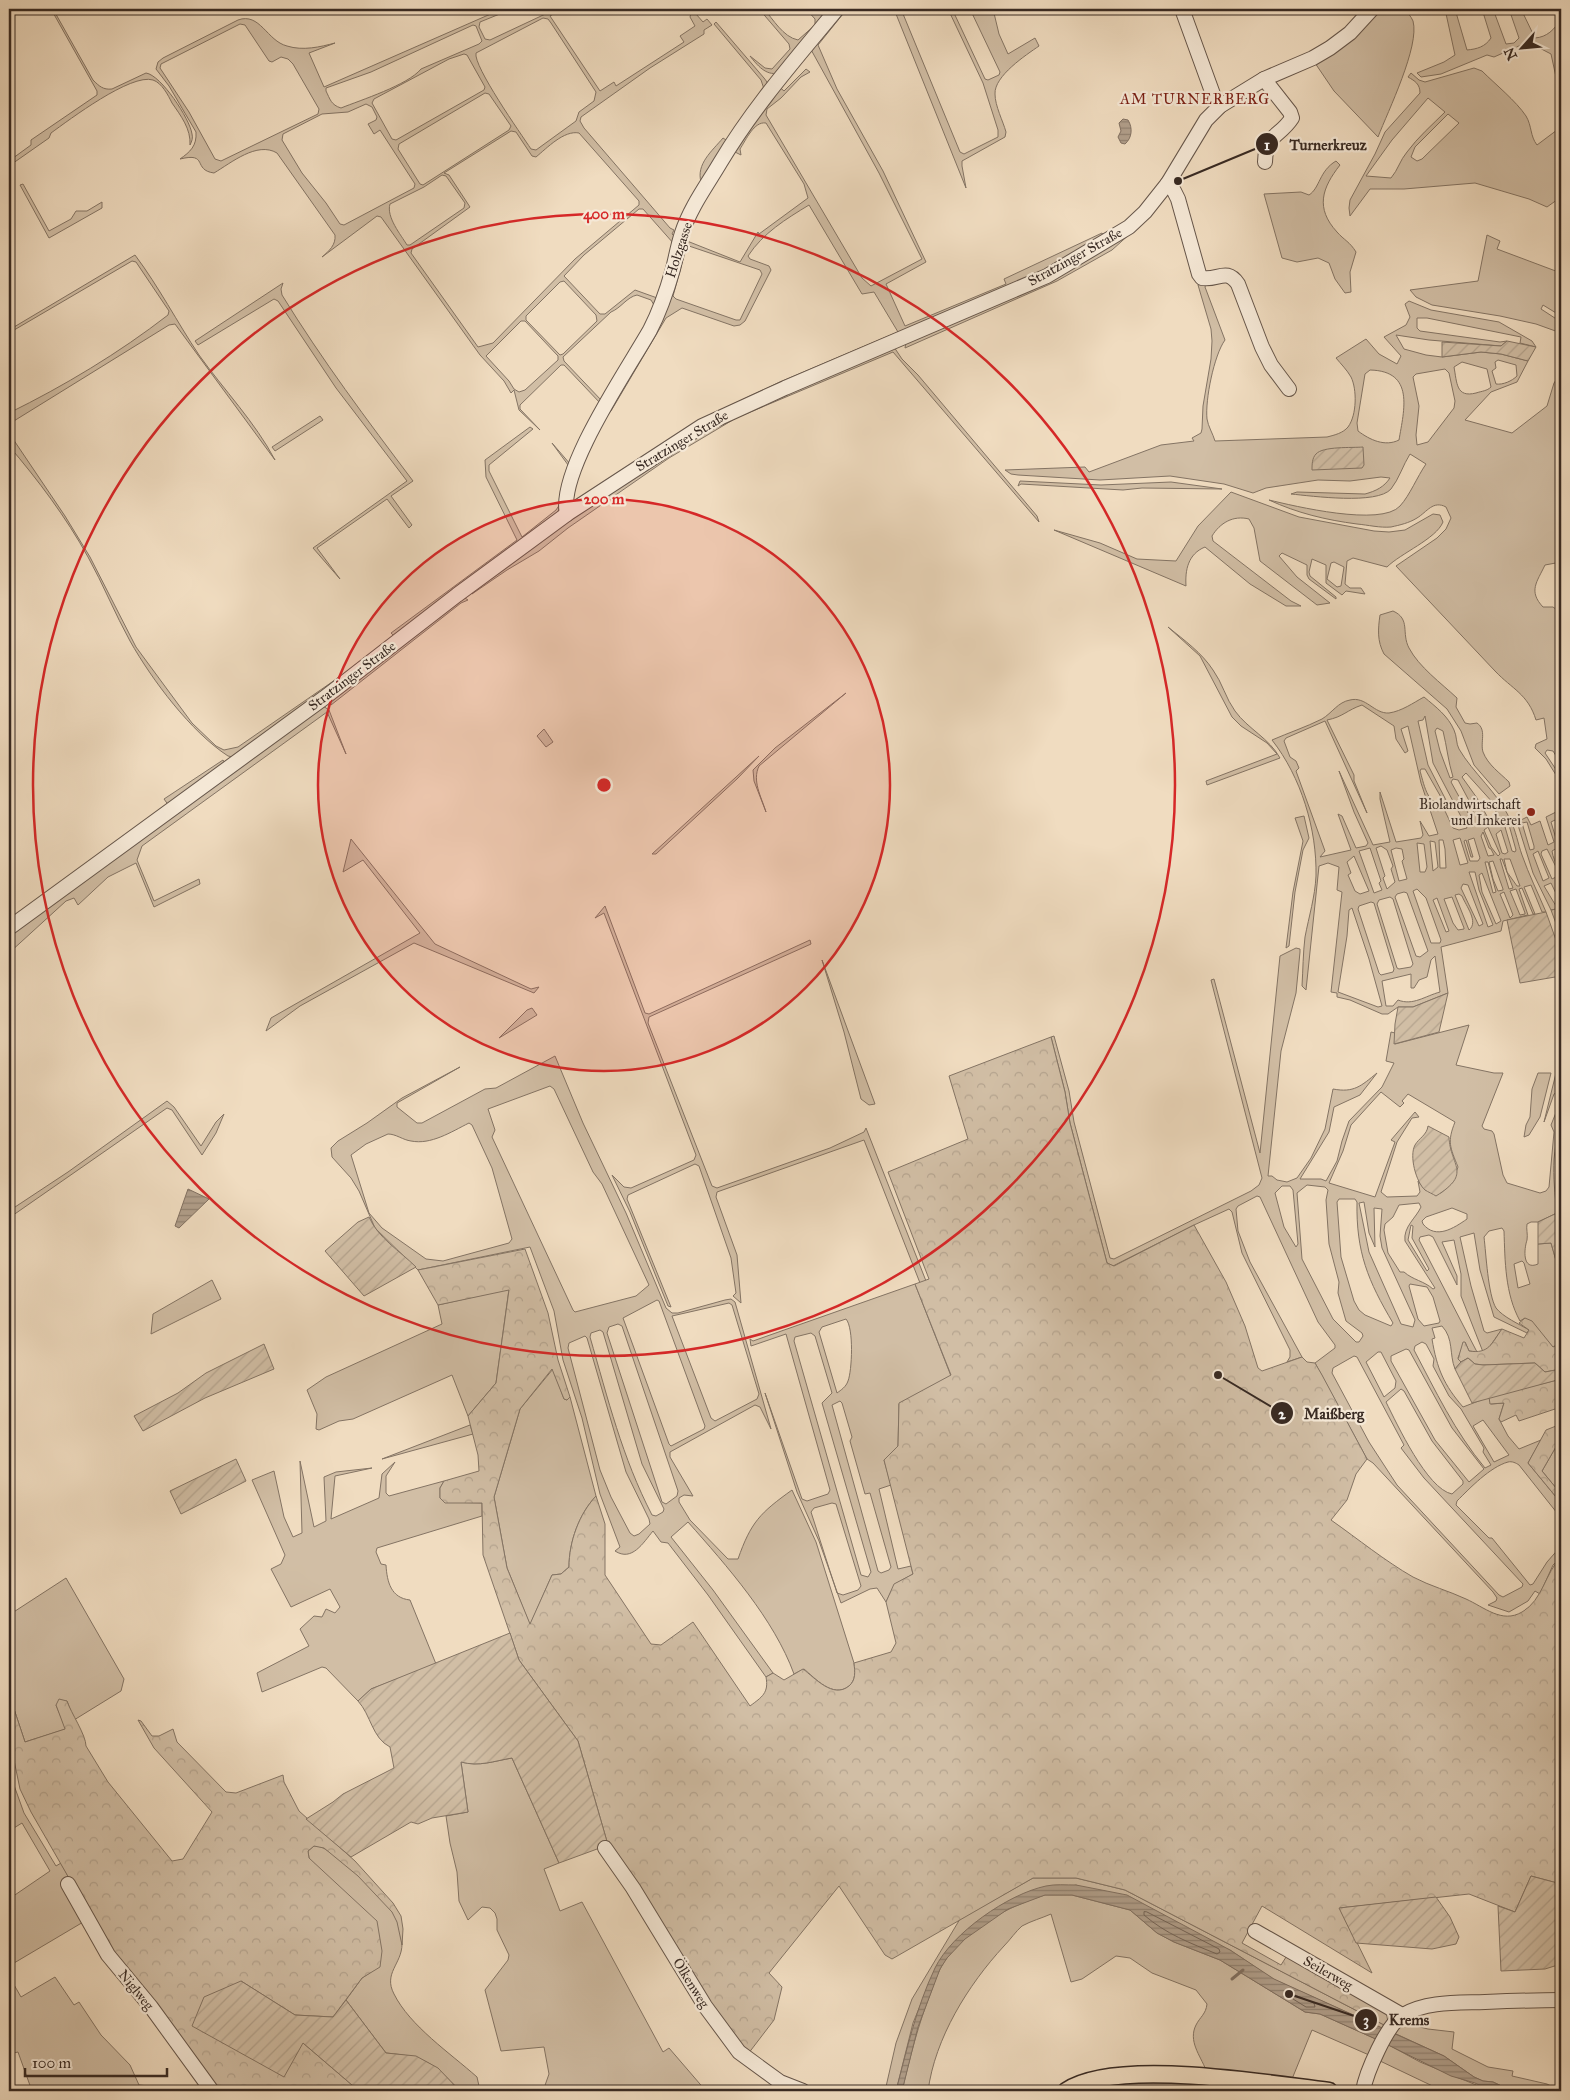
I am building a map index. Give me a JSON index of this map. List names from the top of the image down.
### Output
{
  "streets": {
    "street": [
      "Holzgasse",
      "Stratzinger Straße",
      "Seilerweg",
      "Ölkenweg",
      "Niglweg"
    ]
  },
  "crossings": [
    ["Holzgasse", "Stratzinger Straße"]
  ],
  "districts": ["AM TURNERBERG"],
  "places": [
    "Turnerkreuz",
    "Biolandwirtschaft und Imkerei",
    "Maißberg",
    "Krems"
  ],
  "scale_bar": "100 m",
  "north": "bottom left",
  "rings": ["400 m", "200 m"]
}
